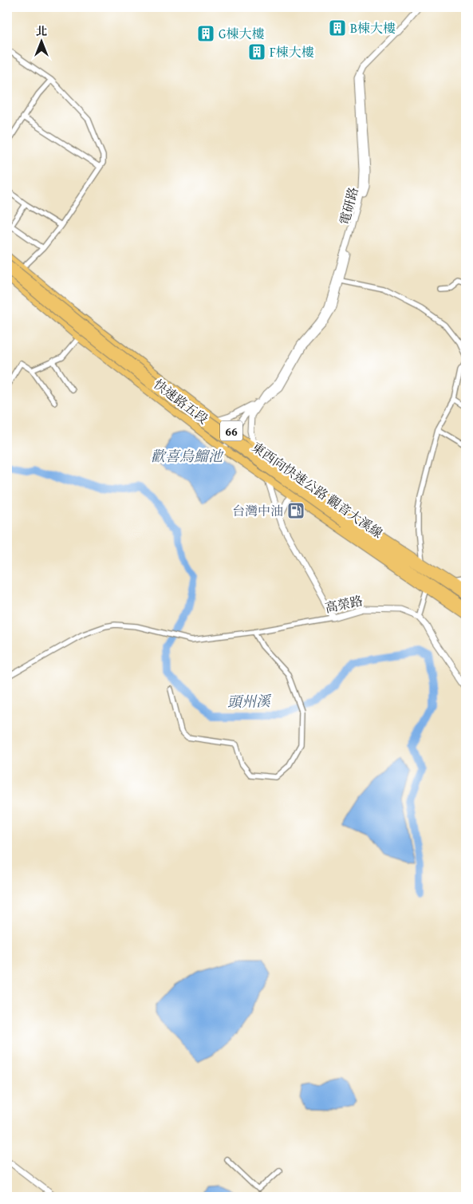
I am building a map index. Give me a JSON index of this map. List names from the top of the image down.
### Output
{
  "streets": {
    "main road": ["快速路五段", "66", "東西向快速公路 觀音大溪線"],
    "street": ["電研路", "高榮路"]
  },
  "crossings": [
    ["電研路", "快速路五段"],
    ["快速路五段", "東西向快速公路 觀音大溪線"]
  ],
  "water": ["歡喜烏鰡池", "頭州溪"],
  "places": {
    "building": ["B棟大樓", "G棟大樓", "F棟大樓"],
    "fuel station": ["台灣中油"]
  },
  "north": "top"
}
